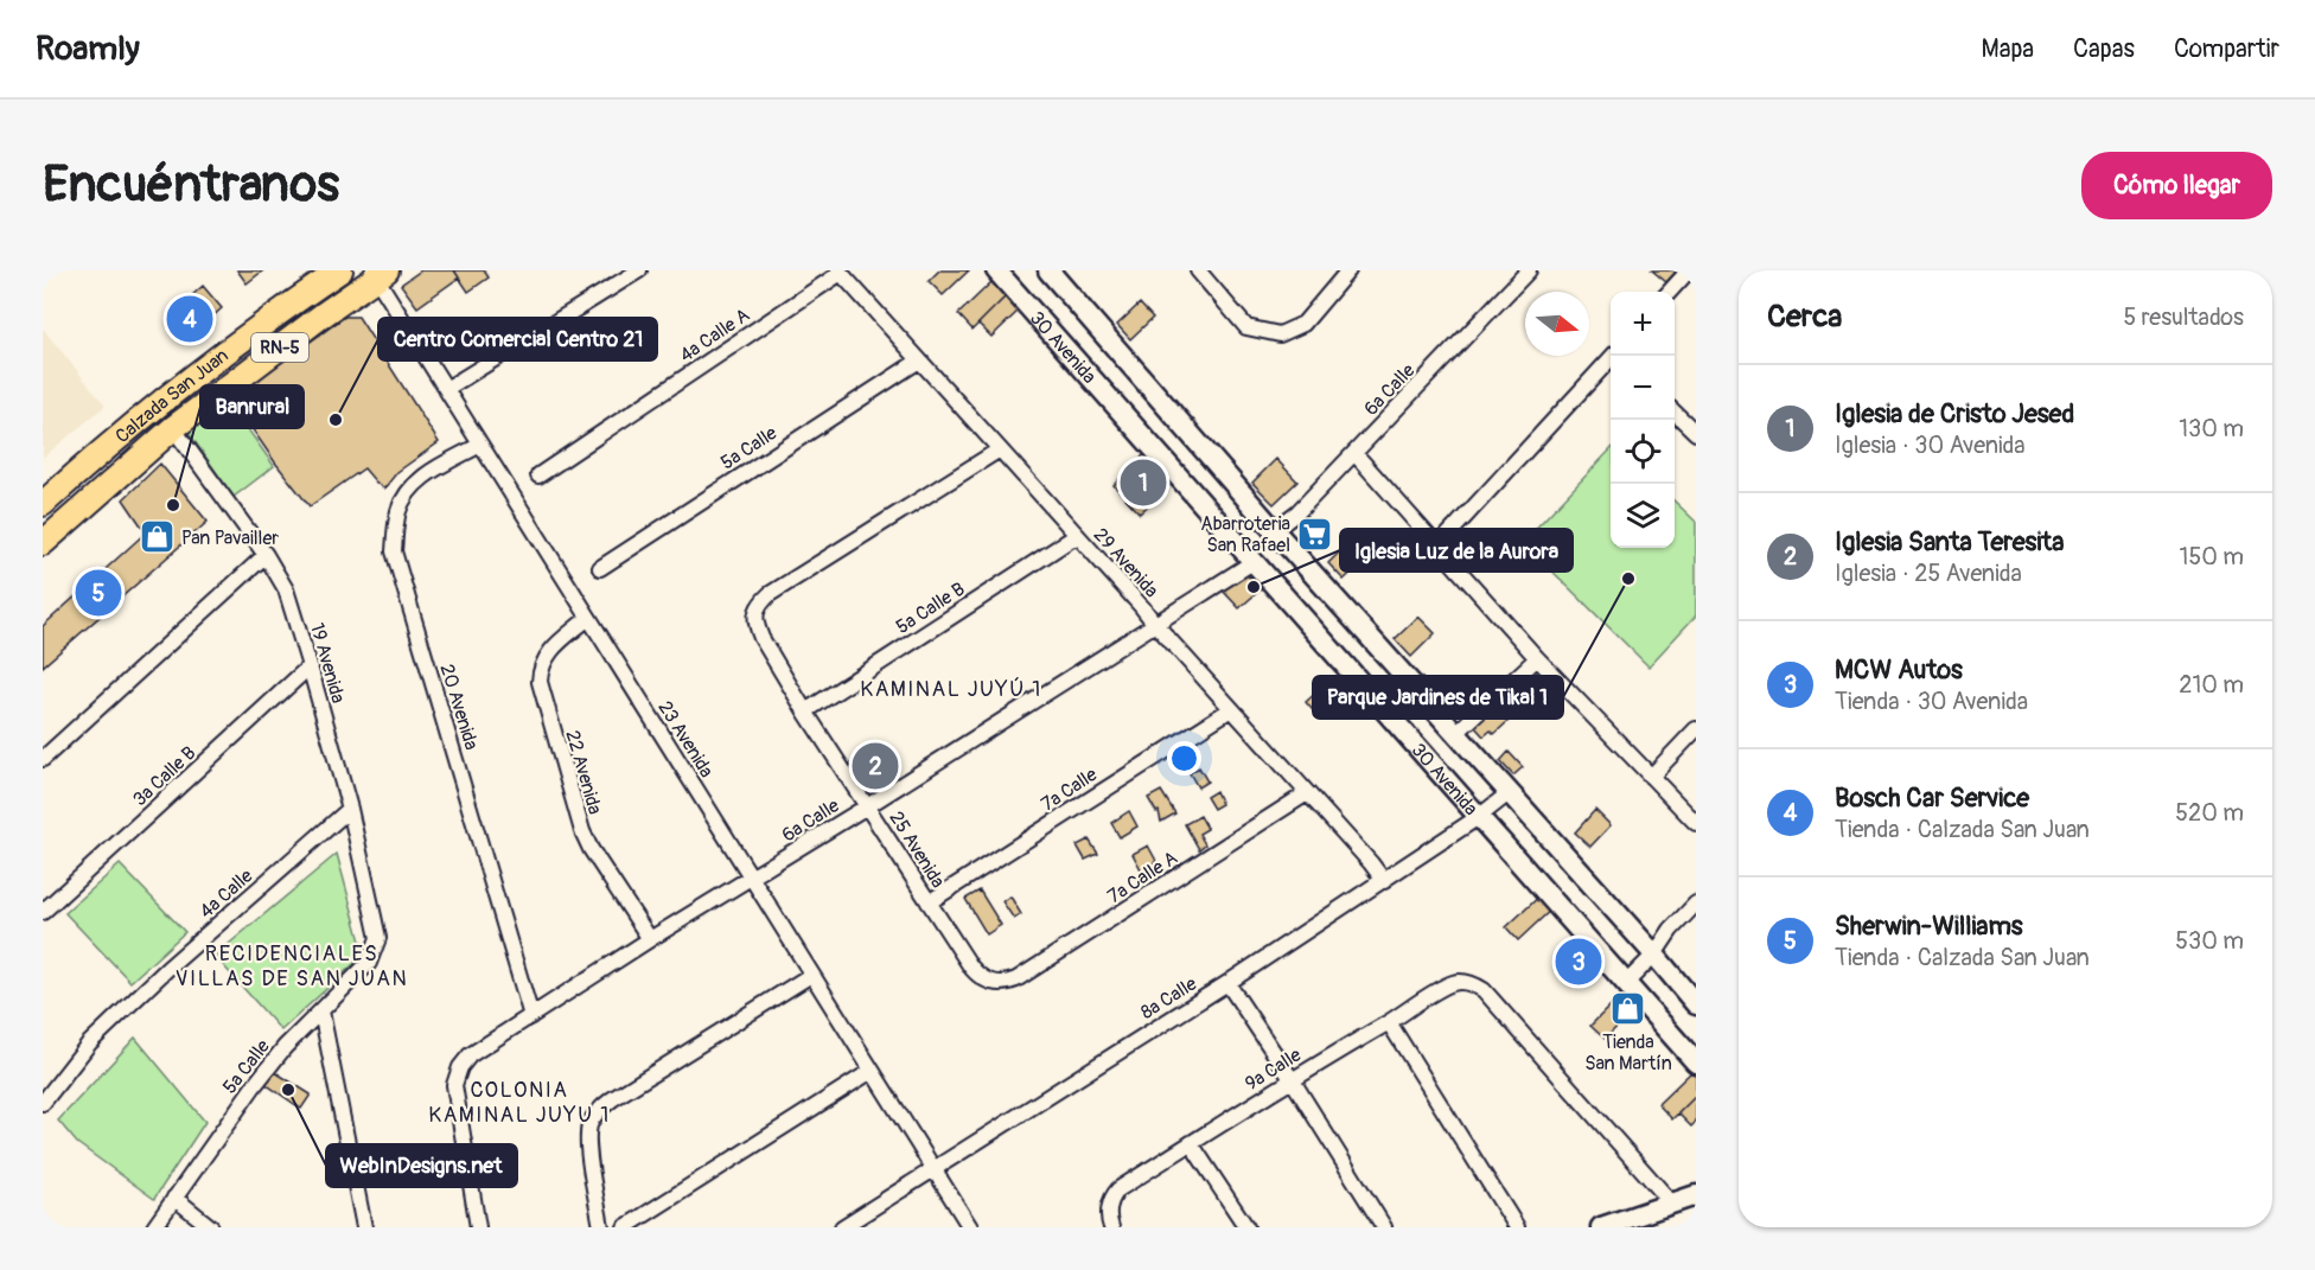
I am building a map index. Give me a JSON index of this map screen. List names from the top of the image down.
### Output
{
  "streets": {
    "main road": ["RN-5", "Calzada San Juan"],
    "street": [
      "4a Calle A",
      "30 Avenida",
      "6a Calle",
      "5a Calle",
      "29 Avenida",
      "5a Calle B",
      "19 Avenida",
      "20 Avenida",
      "23 Avenida",
      "22 Avenida",
      "3a Calle B",
      "7a Calle",
      "25 Avenida",
      "7a Calle A",
      "4a Calle",
      "8a Calle",
      "9a Calle"
    ]
  },
  "crossings": [
    ["4a Calle A", "29 Avenida"],
    ["30 Avenida", "6a Calle"],
    ["30 Avenida", "8a Calle"],
    ["6a Calle", "29 Avenida"],
    ["6a Calle", "20 Avenida"],
    ["6a Calle", "23 Avenida"],
    ["6a Calle", "22 Avenida"],
    ["6a Calle", "25 Avenida"],
    ["Calzada San Juan", "19 Avenida"],
    ["Calzada San Juan", "23 Avenida"],
    ["5a Calle", "29 Avenida"],
    ["5a Calle", "19 Avenida"],
    ["29 Avenida", "5a Calle B"],
    ["29 Avenida", "7a Calle"],
    ["29 Avenida", "25 Avenida"],
    ["29 Avenida", "7a Calle A"],
    ["29 Avenida", "8a Calle"],
    ["5a Calle B", "25 Avenida"],
    ["19 Avenida", "3a Calle B"],
    ["19 Avenida", "4a Calle"],
    ["20 Avenida", "23 Avenida"],
    ["23 Avenida", "22 Avenida"],
    ["23 Avenida", "8a Calle"],
    ["7a Calle", "25 Avenida"],
    ["25 Avenida", "7a Calle A"]
  ],
  "districts": ["KAMINAL JUYÚ 1", "RECIDENCIALES VILLAS DE SAN JUAN", "COLONIA KAMINAL JUYU 1"],
  "places": {
    "other": [
      "Centro Comercial Centro 21",
      "Banrural",
      "Parque Jardines de Tikal 1",
      "Iglesia Luz de la Aurora",
      "WebInDesigns.net"
    ],
    "supermarket": ["Abarroteria San Rafael"],
    "shop": ["Pan Pavailler", "Tienda San Martín"]
  },
  "north": "right",
  "page": {
    "header": "Roamly",
    "nav": ["Mapa", "Capas", "Compartir"],
    "buttons": "Cómo llegar",
    "title": "Encuéntranos",
    "heading": ["Cerca", "5 resultados"],
    "map_buttons": ["+", "−"],
    "pins": [
      "4",
      "1",
      "5",
      "2",
      "3"
    ],
    "list": [
      {
        "mark": "1",
        "name": "Iglesia de Cristo Jesed",
        "note": "Iglesia · 30 Avenida",
        "value": "130 m"
      },
      {
        "mark": "2",
        "name": "Iglesia Santa Teresita",
        "note": "Iglesia · 25 Avenida",
        "value": "150 m"
      },
      {
        "mark": "3",
        "name": "MCW Autos",
        "note": "Tienda · 30 Avenida",
        "value": "210 m"
      },
      {
        "mark": "4",
        "name": "Bosch Car Service",
        "note": "Tienda · Calzada San Juan",
        "value": "520 m"
      },
      {
        "mark": "5",
        "name": "Sherwin-Williams",
        "note": "Tienda · Calzada San Juan",
        "value": "530 m"
      }
    ]
  }
}
